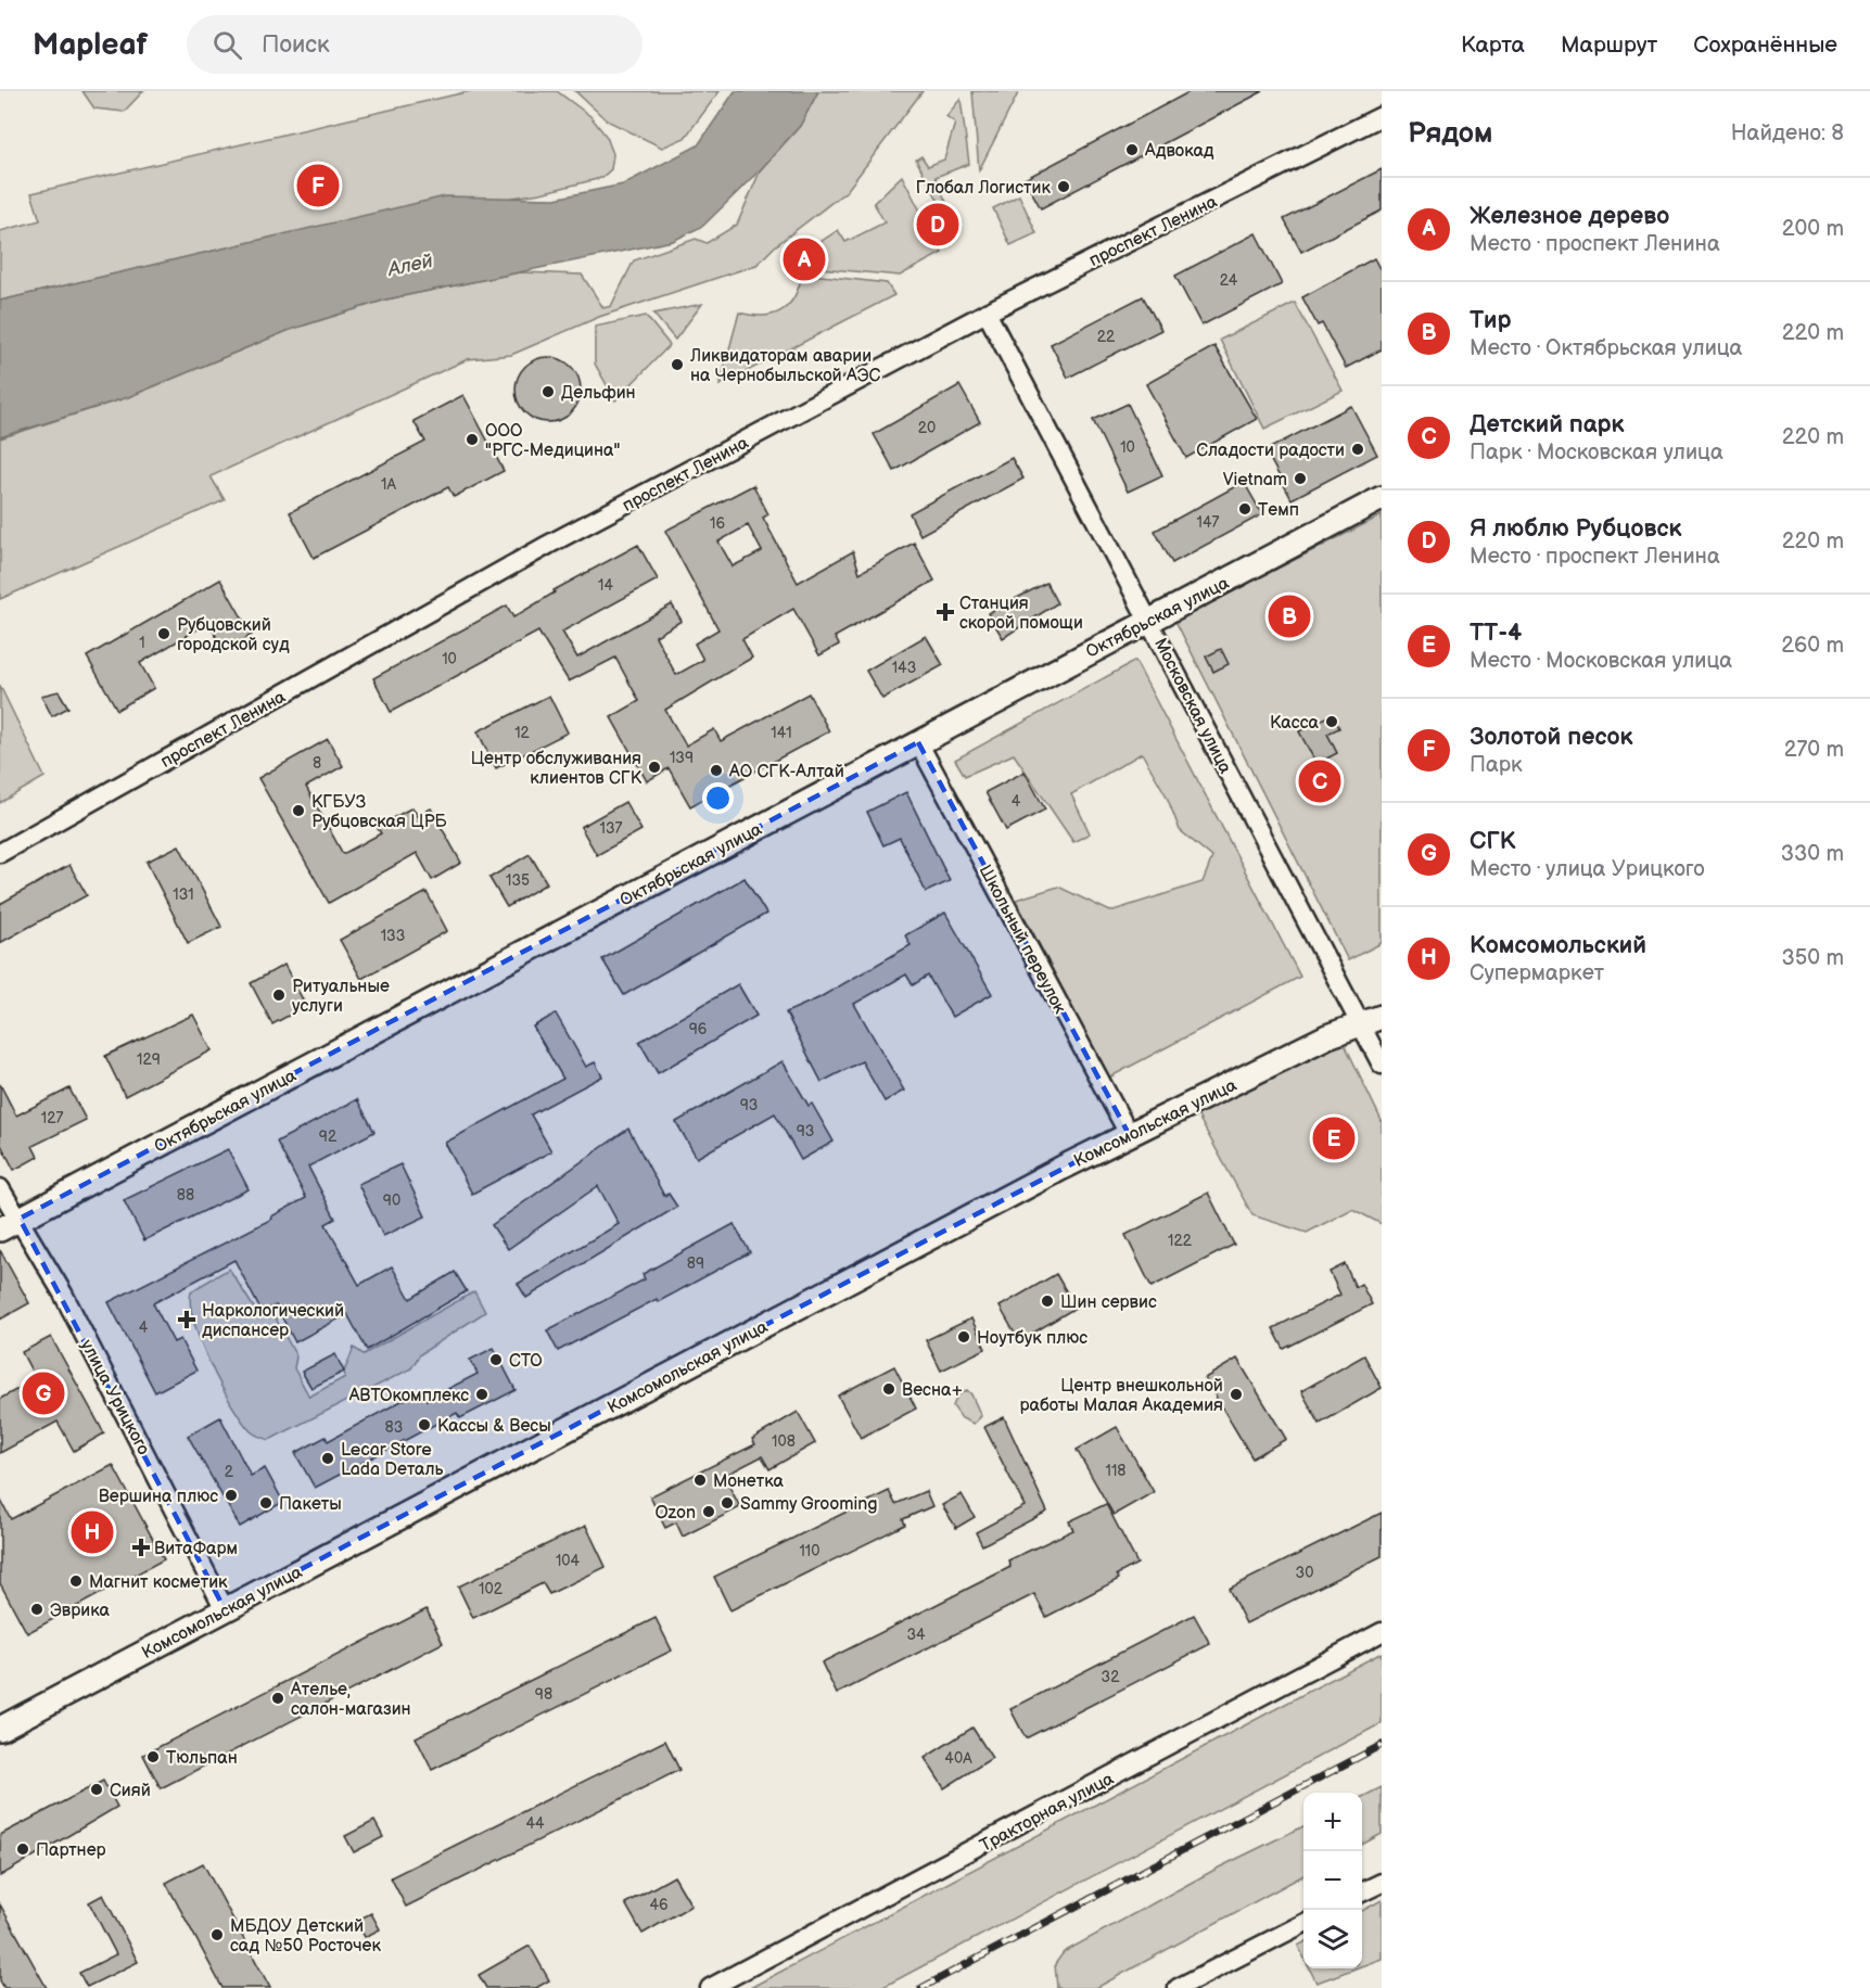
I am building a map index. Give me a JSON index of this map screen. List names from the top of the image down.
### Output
{
  "streets": {
    "main road": ["Октябрьская улица", "Комсомольская улица"],
    "street": [
      "проспект Ленина",
      "Московская улица",
      "Школьный переулок",
      "улица Урицкого",
      "Тракторная улица"
    ]
  },
  "crossings": [
    ["проспект Ленина", "Московская улица"],
    ["Октябрьская улица", "Московская улица"],
    ["Октябрьская улица", "Школьный переулок"],
    ["Октябрьская улица", "улица Урицкого"],
    ["Московская улица", "Комсомольская улица"],
    ["Школьный переулок", "Комсомольская улица"],
    ["Комсомольская улица", "улица Урицкого"]
  ],
  "water": ["Алей"],
  "places": {
    "other": [
      "Адвокад",
      "Глобал Логистик",
      "Ликвидаторам аварии на Чернобыльской АЭС",
      "Дельфин",
      "ООО \"РГС-Медицина\"",
      "Сладости радости",
      "Vietnam",
      "Темп",
      "Рубцовский городской суд",
      "Касса",
      "Центр обслуживания клиентов СГК",
      "АО СГК-Алтай",
      "КГБУЗ Рубцовская ЦРБ",
      "Ритуальные услуги",
      "Шин сервис",
      "Ноутбук плюс",
      "СТО",
      "Весна+",
      "АВТОкомплекс",
      "Центр внешкольной работы Малая Академия",
      "Кассы & Весы",
      "Lecar Store Lada Dеталь",
      "Монетка",
      "Вершина плюс",
      "Пакеты",
      "Sammy Grooming",
      "Ozon",
      "Магнит косметик",
      "Эврика",
      "Ателье, салон-магазин",
      "Тюльпан",
      "Сияй",
      "Партнер",
      "МБДОУ Детский сад №50 Росточек"
    ],
    "health": ["Станция скорой помощи", "Наркологический диспансер", "ВитаФарм"]
  },
  "house_numbers": [
    "24",
    "22",
    "20",
    "10",
    "1А",
    "147",
    "16",
    "14",
    "1",
    "10",
    "143",
    "12",
    "141",
    "139",
    "8",
    "4",
    "137",
    "135",
    "131",
    "133",
    "96",
    "129",
    "93",
    "127",
    "93",
    "92",
    "88",
    "90",
    "122",
    "89",
    "4",
    "83",
    "108",
    "118",
    "2",
    "110",
    "104",
    "30",
    "102",
    "34",
    "32",
    "98",
    "40А",
    "44",
    "46"
  ],
  "page": {
    "header": "Mapleaf",
    "search": "Поиск",
    "nav": ["Карта", "Маршрут", "Сохранённые"],
    "heading": ["Рядом", "Найдено: 8"],
    "pins": [
      "F",
      "D",
      "A",
      "B",
      "C",
      "E",
      "G",
      "H"
    ],
    "list": [
      {
        "mark": "A",
        "name": "Железное дерево",
        "note": "Место · проспект Ленина",
        "value": "200 m"
      },
      {
        "mark": "B",
        "name": "Тир",
        "note": "Место · Октябрьская улица",
        "value": "220 m"
      },
      {
        "mark": "C",
        "name": "Детский парк",
        "note": "Парк · Московская улица",
        "value": "220 m"
      },
      {
        "mark": "D",
        "name": "Я люблю Рубцовск",
        "note": "Место · проспект Ленина",
        "value": "220 m"
      },
      {
        "mark": "E",
        "name": "ТТ-4",
        "note": "Место · Московская улица",
        "value": "260 m"
      },
      {
        "mark": "F",
        "name": "Золотой песок",
        "note": "Парк",
        "value": "270 m"
      },
      {
        "mark": "G",
        "name": "СГК",
        "note": "Место · улица Урицкого",
        "value": "330 m"
      },
      {
        "mark": "H",
        "name": "Комсомольский",
        "note": "Супермаркет",
        "value": "350 m"
      }
    ],
    "map_buttons": ["+", "−"]
  }
}
